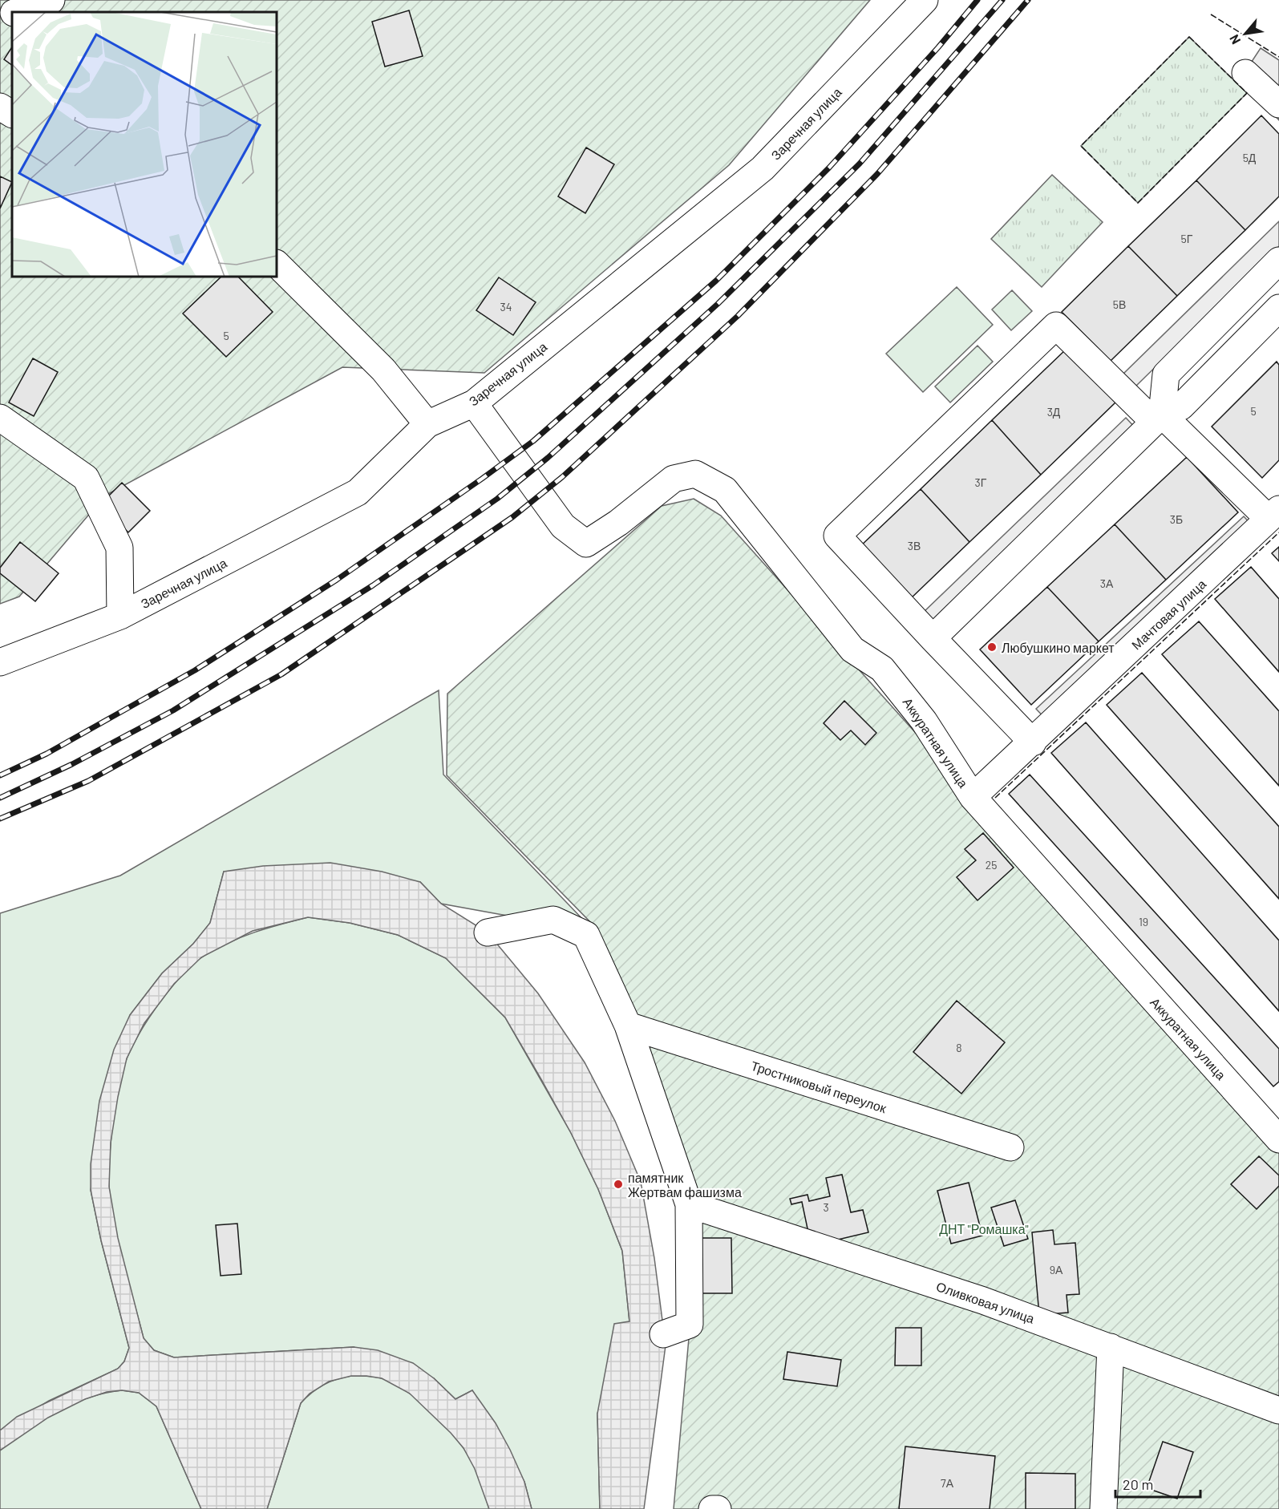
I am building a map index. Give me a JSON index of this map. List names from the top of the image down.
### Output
{
  "streets": {
    "street": [
      "Заречная улица",
      "Мачтовая улица",
      "Аккуратная улица",
      "Тростниковый переулок",
      "Оливковая улица"
    ]
  },
  "crossings": [
    ["Заречная улица", "Аккуратная улица"],
    ["Мачтовая улица", "Аккуратная улица"]
  ],
  "parks": ["ДНТ \"Ромашка\""],
  "places": ["Любушкино маркет", "памятник Жертвам фашизма"],
  "house_numbers": [
    "5Д",
    "5Г",
    "5В",
    "34",
    "5",
    "5",
    "3Д",
    "3Г",
    "3Б",
    "3В",
    "3А",
    "25",
    "19",
    "8",
    "3",
    "9А",
    "7А"
  ],
  "scale_bar": "20 m",
  "north": "bottom left"
}
